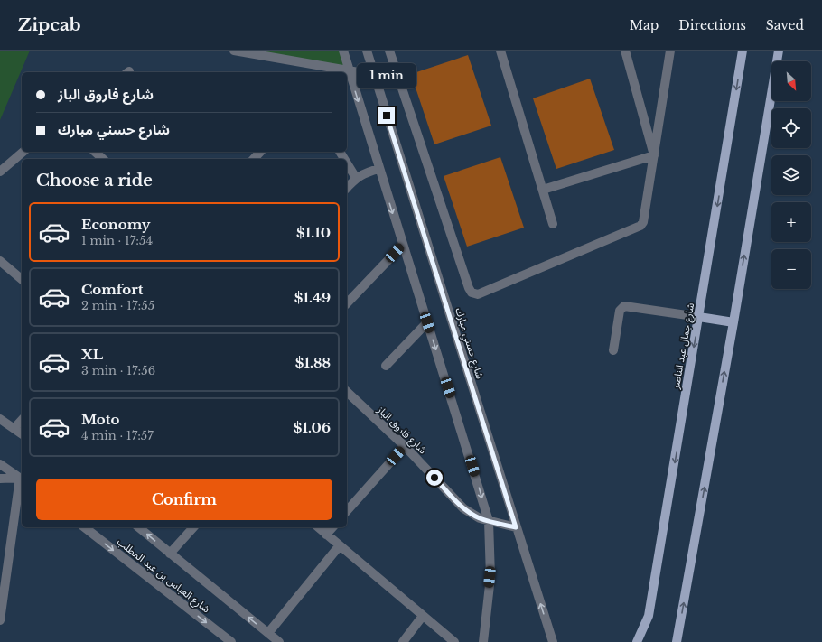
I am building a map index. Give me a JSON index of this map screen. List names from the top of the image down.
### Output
{
  "streets": {
    "main road": ["شارع جمال عبد الناصر"],
    "street": ["شارع حسني مبارك", "شارع فاروق الباز", "شارع العباس بن عبد المطلب"]
  },
  "crossings": [
    ["شارع حسني مبارك", "شارع فاروق الباز"]
  ],
  "north": "bottom right",
  "page": {
    "header": "Zipcab",
    "nav": ["Map", "Directions", "Saved"],
    "map_buttons": ["+", "−"],
    "bubble": "1 min",
    "banner": ["شارع فاروق الباز", "شارع حسني مبارك"],
    "heading": "Choose a ride",
    "list": [
      {
        "name": "Economy",
        "note": "1 min · 17:54",
        "value": "$1.10"
      },
      {
        "name": "Comfort",
        "note": "2 min · 17:55",
        "value": "$1.49"
      },
      {
        "name": "XL",
        "note": "3 min · 17:56",
        "value": "$1.88"
      },
      {
        "name": "Moto",
        "note": "4 min · 17:57",
        "value": "$1.06"
      }
    ],
    "buttons": "Confirm"
  }
}
